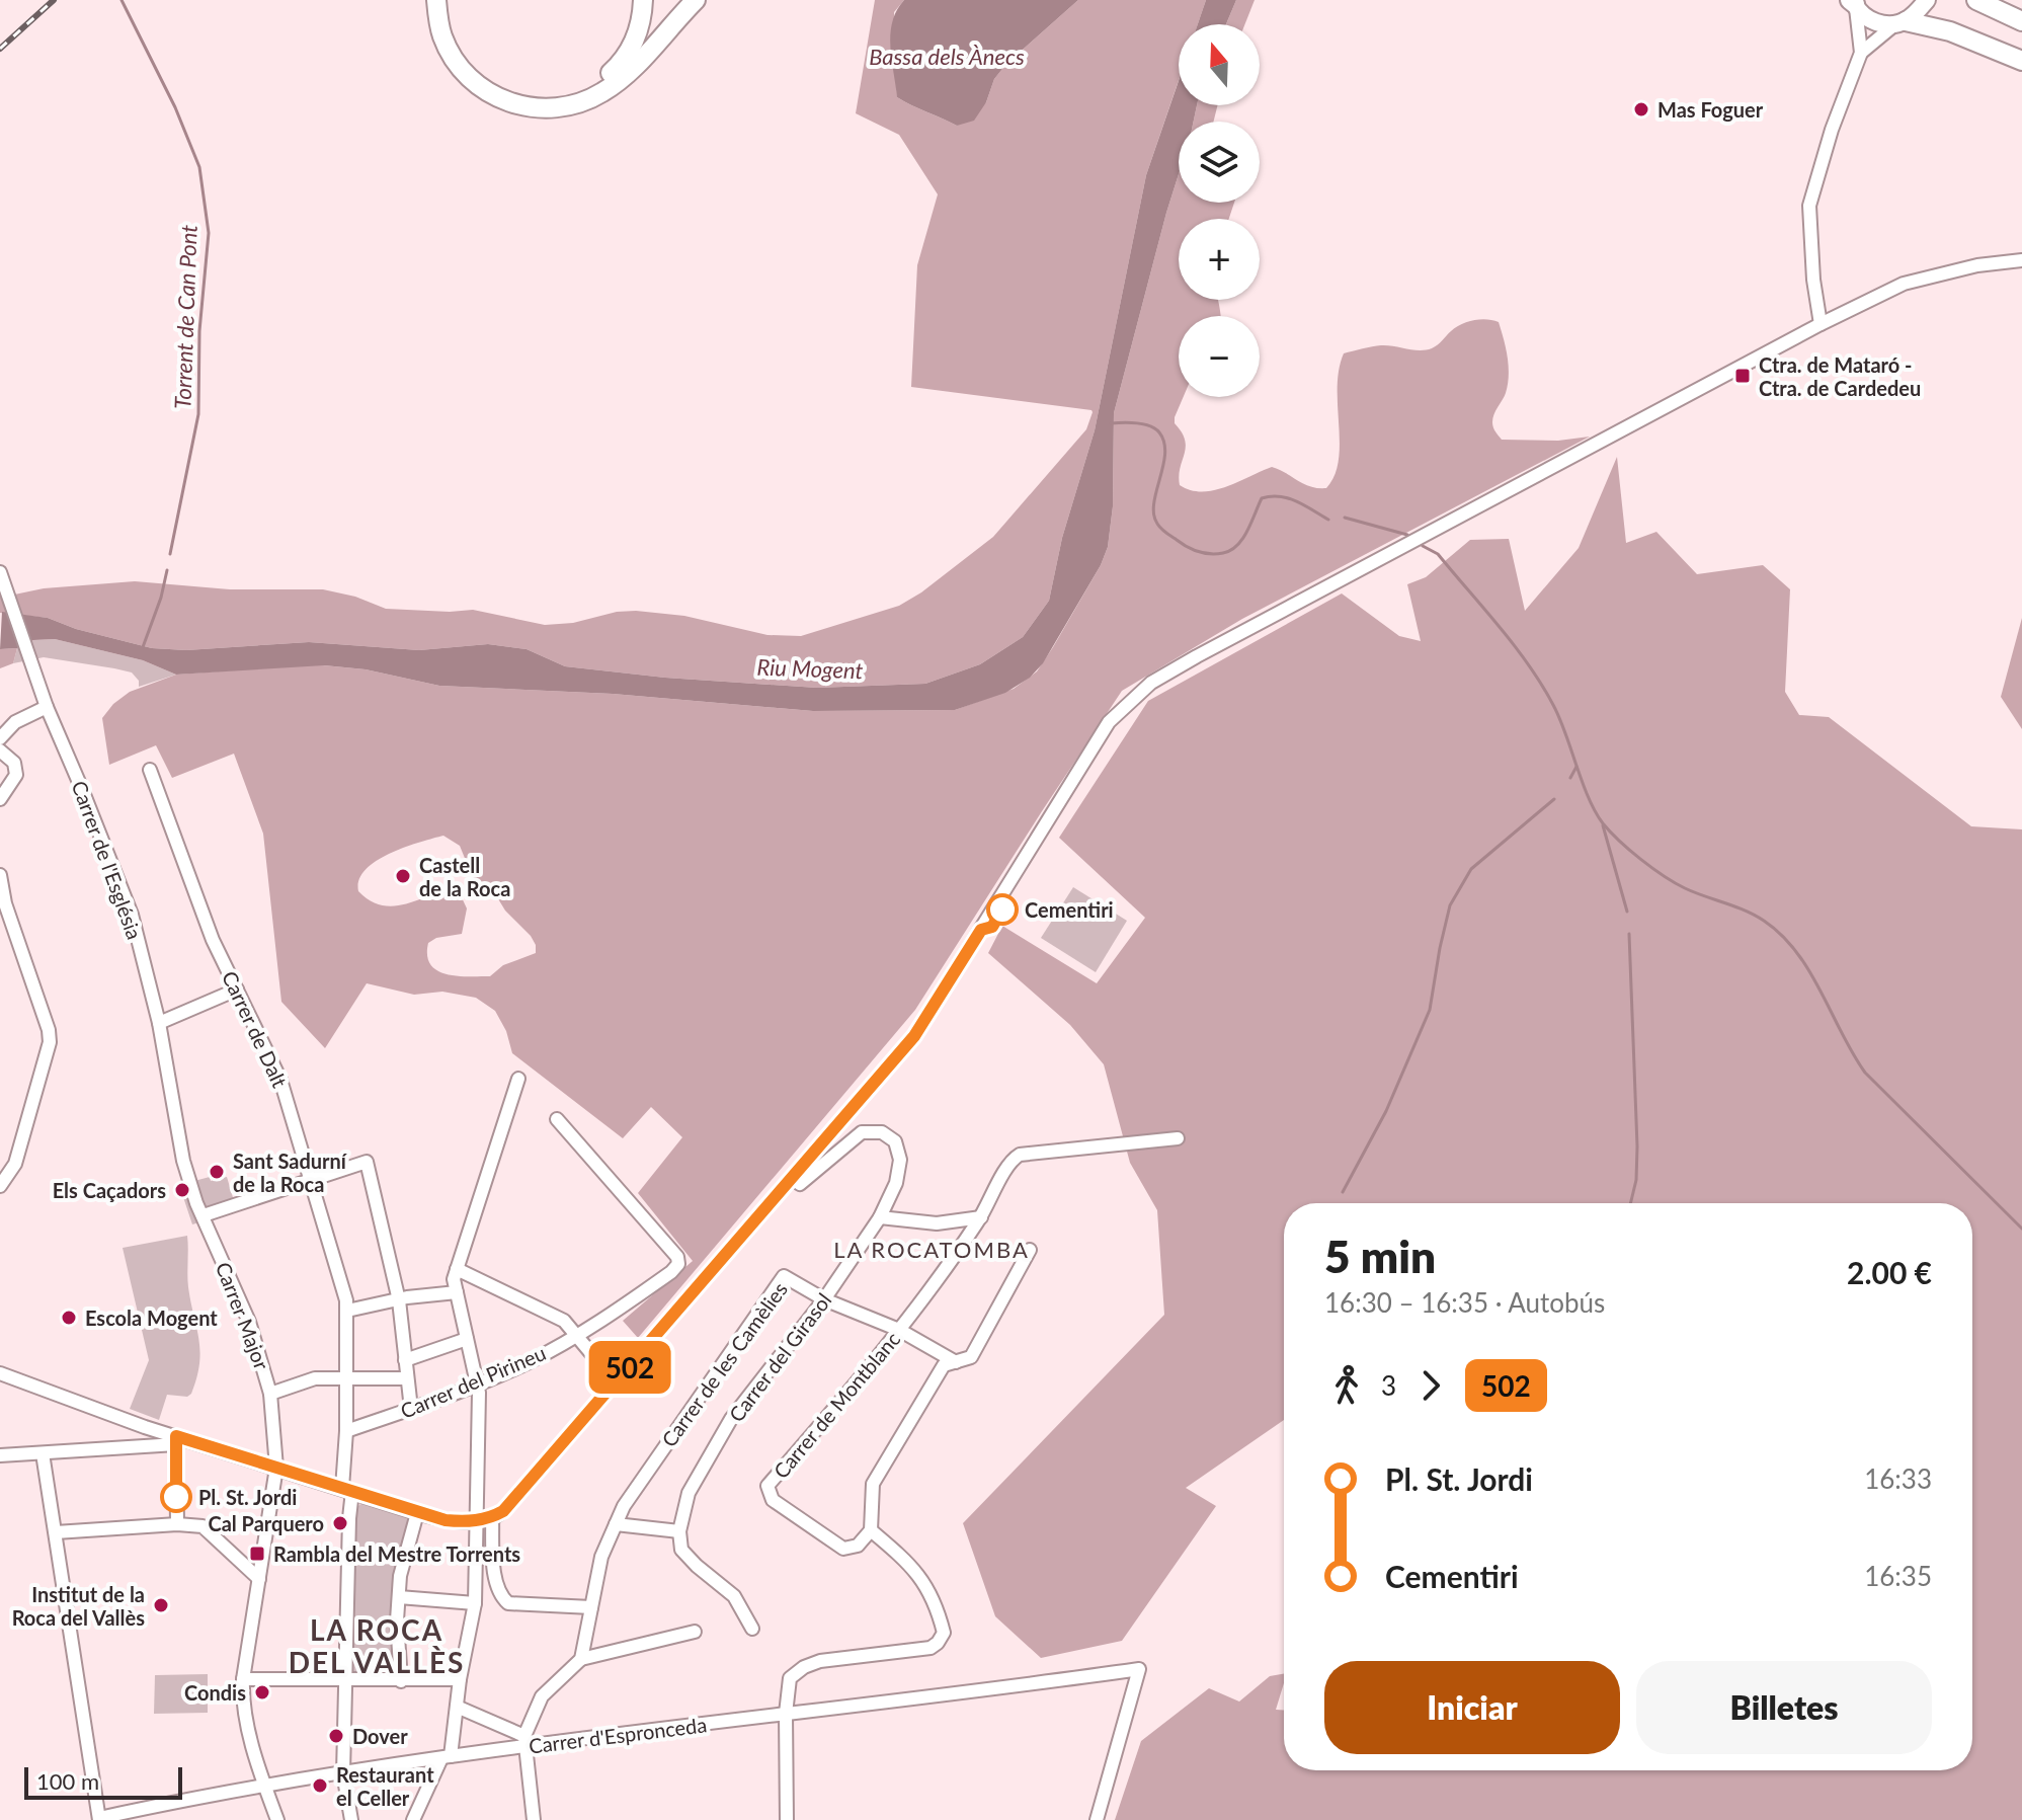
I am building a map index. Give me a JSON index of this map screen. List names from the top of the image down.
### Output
{
  "streets": {
    "street": [
      "Carrer de l'Església",
      "Carrer de Dalt",
      "Carrer Major",
      "Carrer del Girasol",
      "Carrer de les Camèlies",
      "Carrer del Pirineu",
      "Carrer de Montblanc",
      "Carrer d'Espronceda"
    ]
  },
  "crossings": [
    ["Carrer de l'Església", "Carrer Major"],
    ["Carrer de Dalt", "Carrer del Pirineu"],
    ["Carrer de Dalt", "Carrer d'Espronceda"],
    ["Carrer Major", "Carrer d'Espronceda"],
    ["Carrer del Girasol", "Carrer de les Camèlies"],
    ["Carrer de les Camèlies", "Carrer de Montblanc"]
  ],
  "districts": ["LA ROCATOMBA", "LA ROCA DEL VALLÈS"],
  "water": ["Bassa dels Ànecs", "Torrent de Can Pont", "Riu Mogent"],
  "places": {
    "other": [
      "Mas Foguer",
      "Castell de la Roca",
      "Cementiri",
      "Sant Sadurní de la Roca",
      "Els Caçadors",
      "Escola Mogent",
      "Pl. St. Jordi",
      "Cal Parquero",
      "Institut de la Roca del Vallès",
      "Condis",
      "Dover",
      "Restaurant el Celler"
    ],
    "transit": ["Ctra. de Mataró - Ctra. de Cardedeu", "Rambla del Mestre Torrents"]
  },
  "lines": ["bus line 502"],
  "scale_bar": "100 m",
  "north": "top",
  "page": {
    "on_map": "502",
    "map_buttons": ["+", "−"],
    "heading": ["5 min", "16:30 – 16:35 · Autobús", "2.00 €"],
    "legs": ["3", "502"],
    "list": [
      {
        "name": "Pl. St. Jordi",
        "value": "16:33"
      },
      {
        "name": "Cementiri",
        "value": "16:35"
      }
    ],
    "buttons": ["Iniciar", "Billetes"],
    "scale": "100 m"
  }
}
